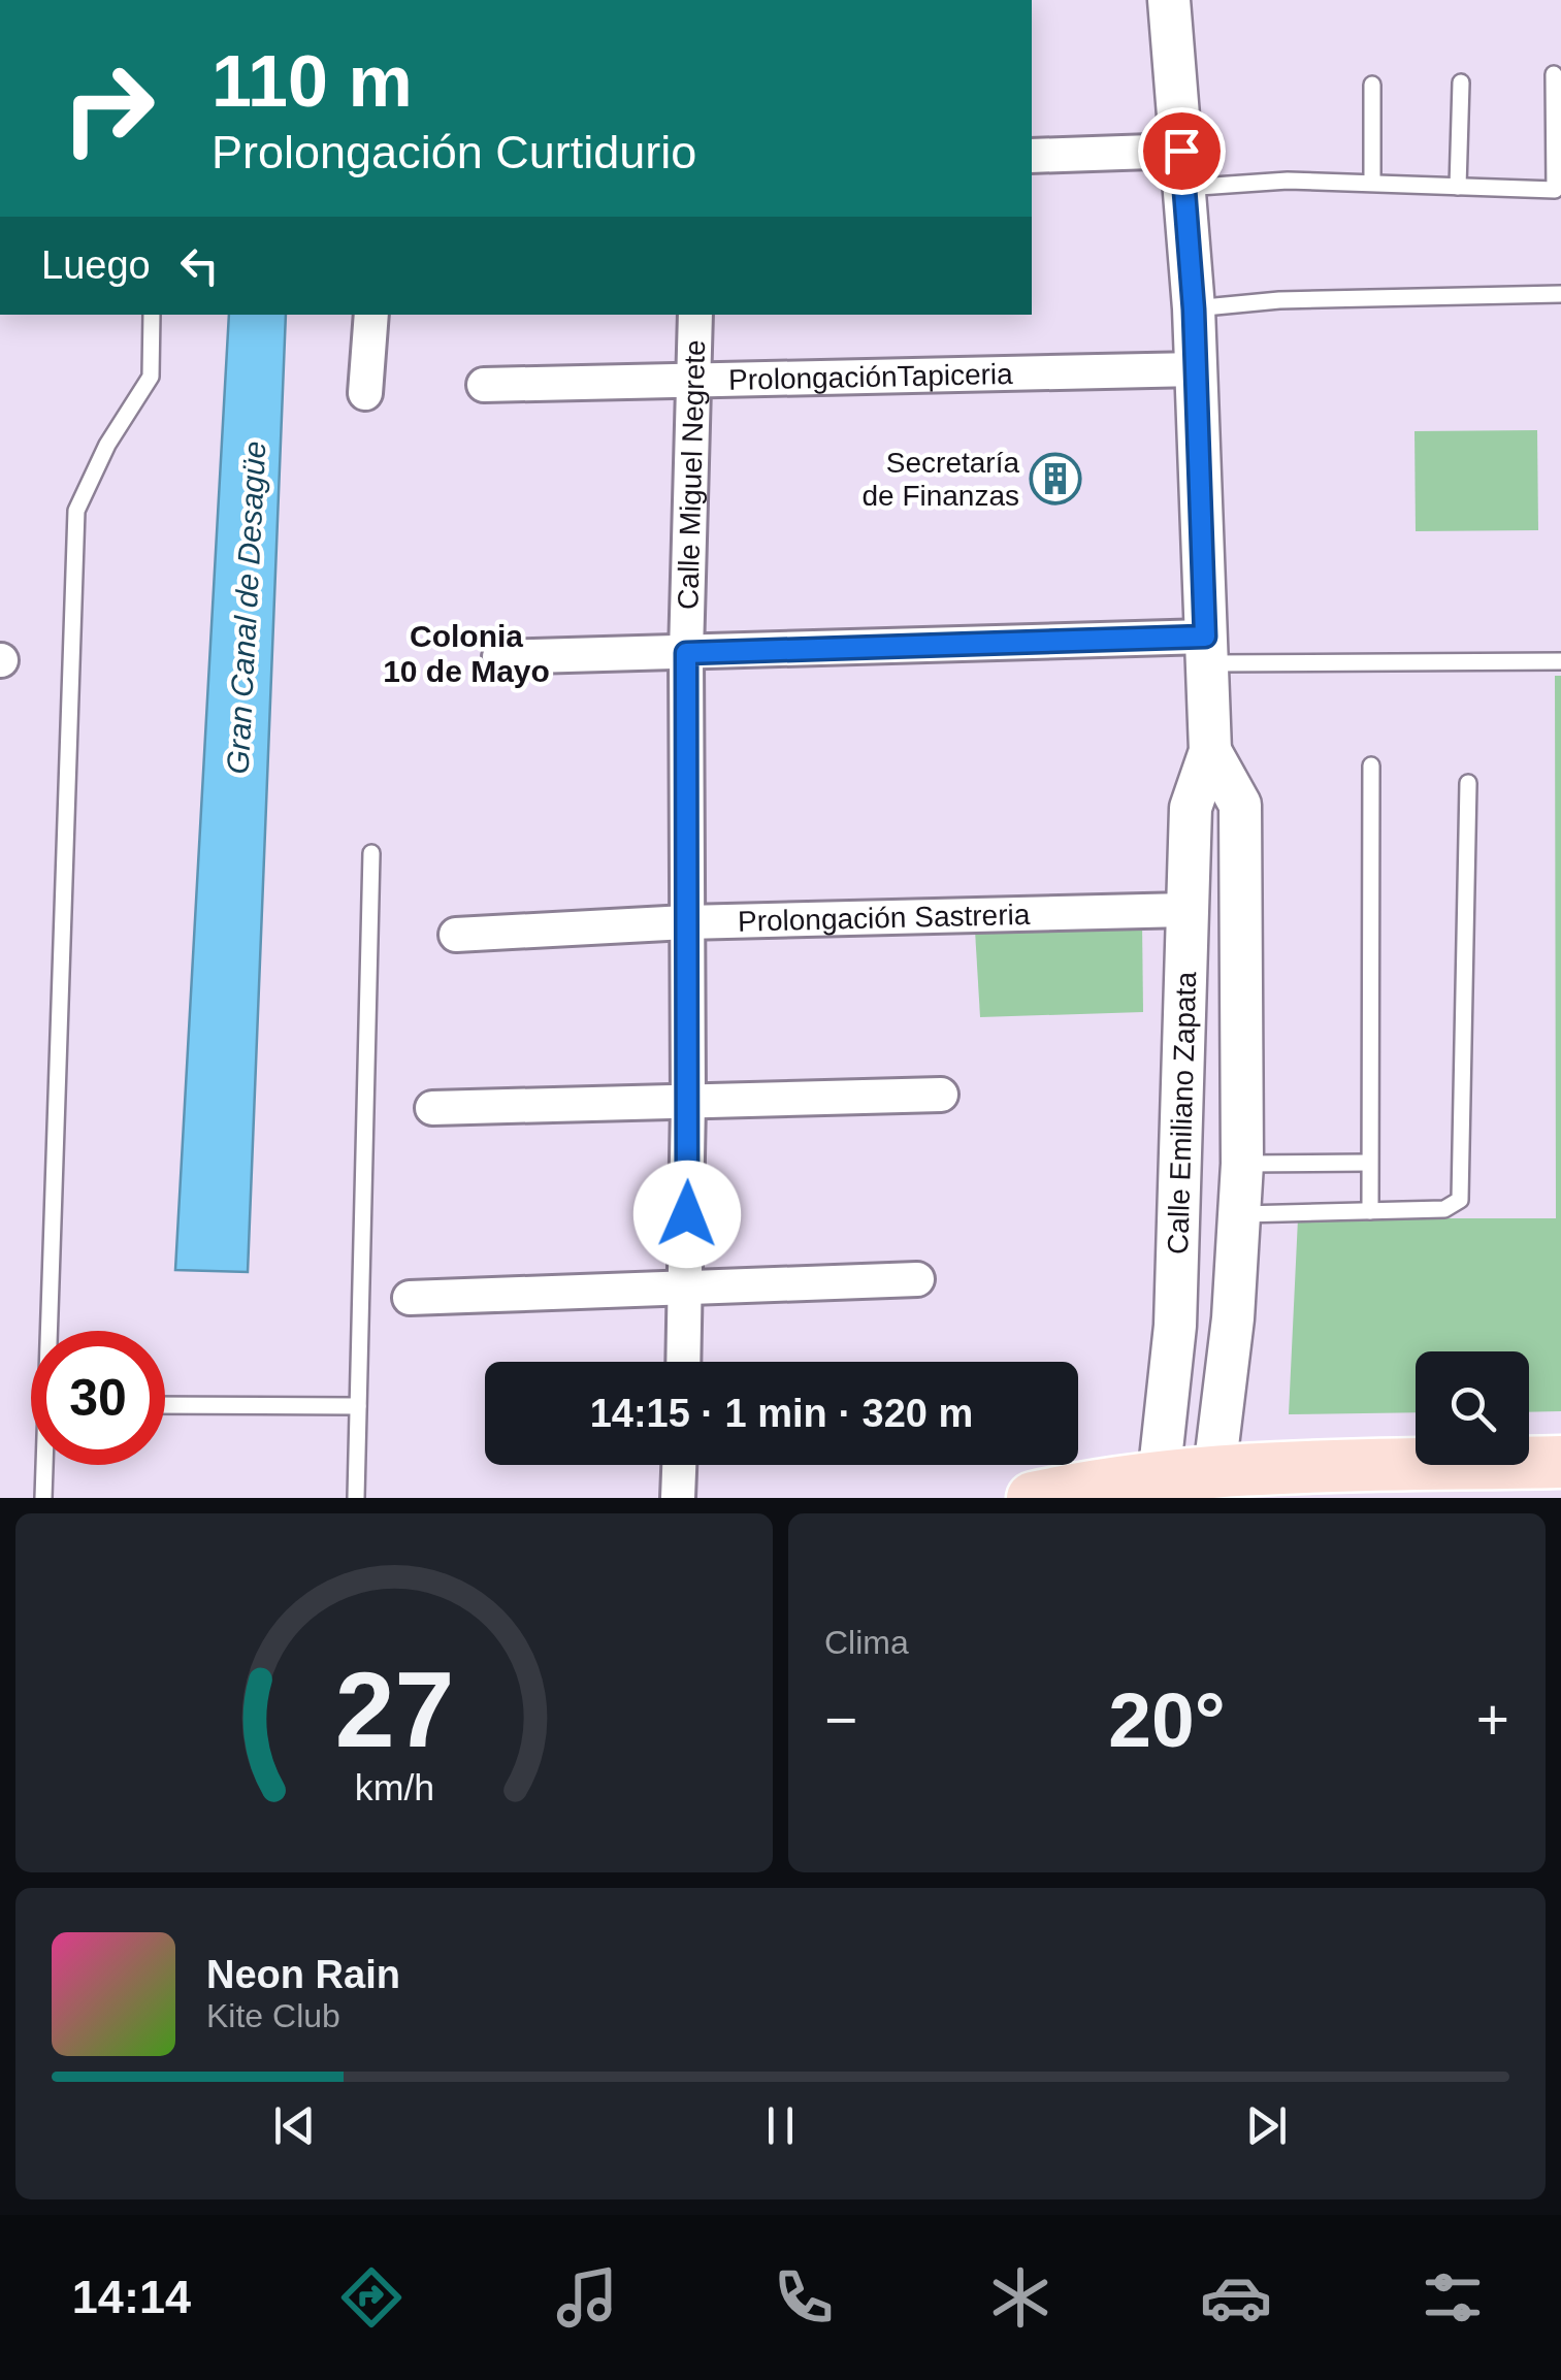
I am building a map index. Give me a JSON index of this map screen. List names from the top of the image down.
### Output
{
  "streets": {
    "street": [
      "ProlongaciónTapiceria",
      "Calle Miguel Negrete",
      "Prolongación Sastreria",
      "Calle Emiliano Zapata"
    ]
  },
  "crossings": [
    ["ProlongaciónTapiceria", "Calle Miguel Negrete"],
    ["ProlongaciónTapiceria", "Calle Emiliano Zapata"],
    ["Calle Miguel Negrete", "Prolongación Sastreria"],
    ["Prolongación Sastreria", "Calle Emiliano Zapata"]
  ],
  "districts": ["Colonia 10 de Mayo"],
  "water": ["Gran Canal de Desagüe"],
  "places": {
    "building": ["Secretaría de Finanzas"]
  },
  "page": {
    "turn": ["110 m", "Prolongación Curtidurio"],
    "then": "Luego",
    "limit": "30",
    "trip": "14:15 · 1 min · 320 m",
    "tile": "Clima",
    "heat": ["−", "20°", "+"],
    "song": ["Neon Rain", "Kite Club"],
    "tabs": "14:14",
    "gauge": ["27", "km/h"]
  }
}
